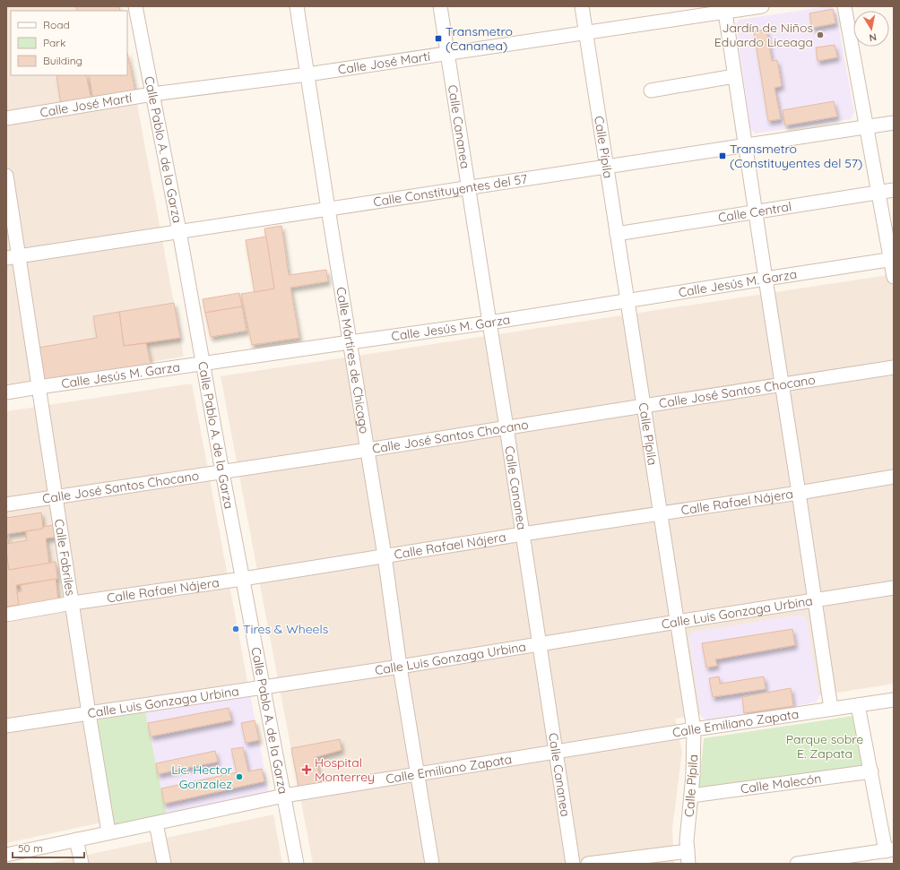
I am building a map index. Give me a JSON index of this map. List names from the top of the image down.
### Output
{
  "streets": {
    "street": [
      "Calle José Martí",
      "Calle Cananea",
      "Calle Pípila",
      "Calle Pablo A. de la Garza",
      "Calle Constituyentes del 57",
      "Calle Central",
      "Calle Jesús M. Garza",
      "Calle Mártires de Chicago",
      "Calle José Santos Chocano",
      "Calle Rafael Nájera",
      "Calle Fabriles",
      "Calle Luis Gonzaga Urbina",
      "Calle Emiliano Zapata",
      "Calle Malecón"
    ]
  },
  "crossings": [
    ["Calle José Martí", "Calle Cananea"],
    ["Calle José Martí", "Calle Pípila"],
    ["Calle José Martí", "Calle Pablo A. de la Garza"],
    ["Calle José Martí", "Calle Mártires de Chicago"],
    ["Calle Cananea", "Calle Constituyentes del 57"],
    ["Calle Cananea", "Calle Jesús M. Garza"],
    ["Calle Cananea", "Calle José Santos Chocano"],
    ["Calle Cananea", "Calle Rafael Nájera"],
    ["Calle Cananea", "Calle Luis Gonzaga Urbina"],
    ["Calle Cananea", "Calle Emiliano Zapata"],
    ["Calle Pípila", "Calle Constituyentes del 57"],
    ["Calle Pípila", "Calle Central"],
    ["Calle Pípila", "Calle Jesús M. Garza"],
    ["Calle Pípila", "Calle José Santos Chocano"],
    ["Calle Pípila", "Calle Rafael Nájera"],
    ["Calle Pípila", "Calle Luis Gonzaga Urbina"],
    ["Calle Pípila", "Calle Emiliano Zapata"],
    ["Calle Pípila", "Calle Malecón"],
    ["Calle Pablo A. de la Garza", "Calle Constituyentes del 57"],
    ["Calle Pablo A. de la Garza", "Calle Jesús M. Garza"],
    ["Calle Pablo A. de la Garza", "Calle José Santos Chocano"],
    ["Calle Pablo A. de la Garza", "Calle Rafael Nájera"],
    ["Calle Pablo A. de la Garza", "Calle Luis Gonzaga Urbina"],
    ["Calle Pablo A. de la Garza", "Calle Emiliano Zapata"],
    ["Calle Constituyentes del 57", "Calle Mártires de Chicago"],
    ["Calle Constituyentes del 57", "Calle Fabriles"],
    ["Calle Jesús M. Garza", "Calle Mártires de Chicago"],
    ["Calle Jesús M. Garza", "Calle Fabriles"],
    ["Calle Mártires de Chicago", "Calle José Santos Chocano"],
    ["Calle Mártires de Chicago", "Calle Rafael Nájera"],
    ["Calle Mártires de Chicago", "Calle Luis Gonzaga Urbina"],
    ["Calle Mártires de Chicago", "Calle Emiliano Zapata"],
    ["Calle José Santos Chocano", "Calle Fabriles"],
    ["Calle Rafael Nájera", "Calle Fabriles"],
    ["Calle Fabriles", "Calle Luis Gonzaga Urbina"],
    ["Calle Fabriles", "Calle Emiliano Zapata"]
  ],
  "parks": ["Parque sobre E. Zapata"],
  "places": {
    "other": ["Jardín de Niños Eduardo Liceaga", "Tires & Wheels", "Lic. Hector Gonzalez"],
    "transit": ["Transmetro (Cananea)", "Transmetro (Constituyentes del 57)"],
    "health": ["Hospital Monterrey"]
  },
  "legend": ["Road", "Park", "Building"],
  "scale_bar": "50 m",
  "north": "bottom"
}
